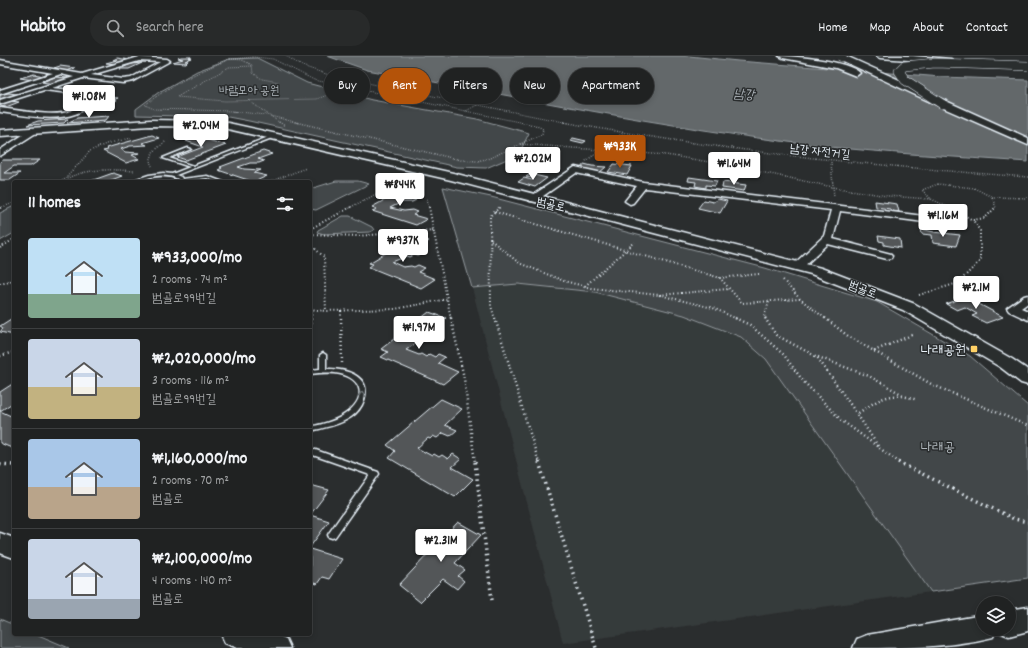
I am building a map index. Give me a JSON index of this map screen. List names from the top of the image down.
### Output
{
  "streets": {
    "street": ["범골로"],
    "path": ["남강 자전거길"]
  },
  "water": ["남강"],
  "parks": ["바람모아 공원", "나래공"],
  "places": {
    "transit": ["나래공원"]
  },
  "page": {
    "header": "Habito",
    "search": "Search here",
    "nav": [
      "Home",
      "Map",
      "About",
      "Contact"
    ],
    "chip": [
      "Buy",
      "Rent",
      "Filters",
      "New",
      "Apartment"
    ],
    "price": [
      "₩1.08M",
      "₩2.04M",
      "₩933K",
      "₩2.02M",
      "₩1.64M",
      "₩844K",
      "₩1.16M",
      "₩937K",
      "₩2.1M",
      "₩1.97M",
      "₩2.31M"
    ],
    "heading": "11 homes",
    "list": [
      {
        "name": "₩933,000/mo",
        "note": "2 rooms · 74 m² · 범골로99번길"
      },
      {
        "name": "₩2,020,000/mo",
        "note": "3 rooms · 116 m² · 범골로99번길"
      },
      {
        "name": "₩1,160,000/mo",
        "note": "2 rooms · 70 m² · 범골로"
      },
      {
        "name": "₩2,100,000/mo",
        "note": "4 rooms · 140 m² · 범골로"
      }
    ]
  }
}
